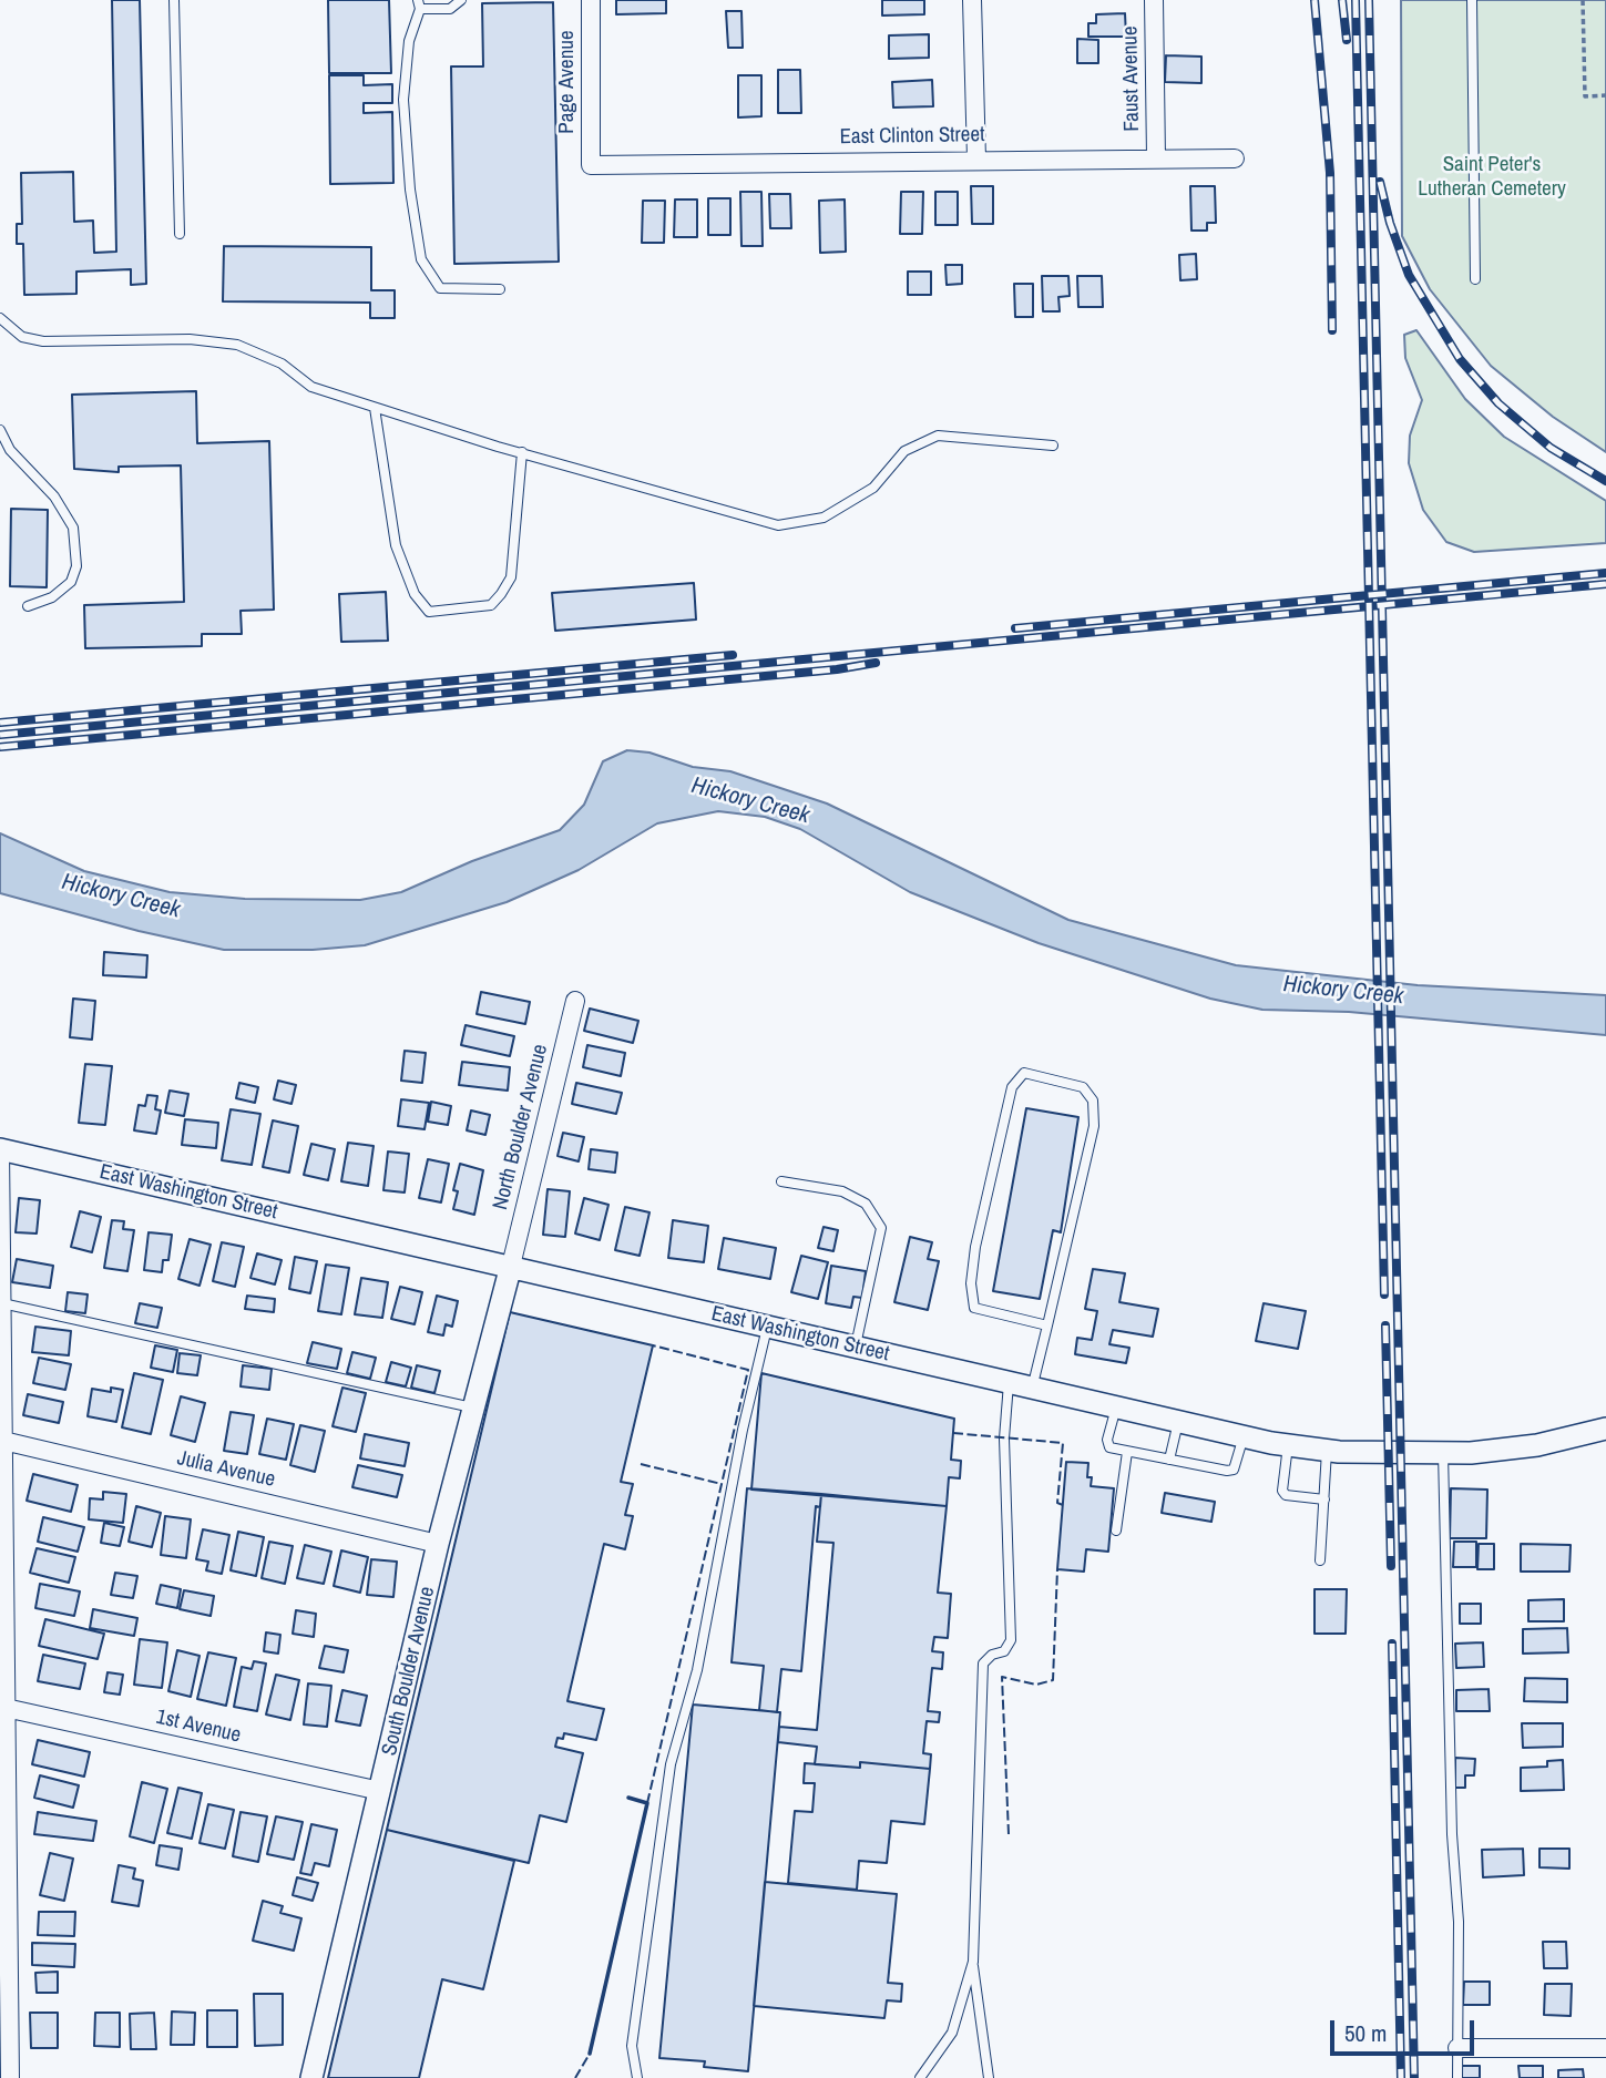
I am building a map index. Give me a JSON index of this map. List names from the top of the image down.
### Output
{
  "streets": {
    "street": [
      "Faust Avenue",
      "Page Avenue",
      "East Clinton Street",
      "North Boulder Avenue",
      "East Washington Street",
      "Julia Avenue",
      "South Boulder Avenue",
      "1st Avenue"
    ]
  },
  "crossings": [
    ["Faust Avenue", "East Clinton Street"],
    ["Page Avenue", "East Clinton Street"],
    ["North Boulder Avenue", "East Washington Street"],
    ["North Boulder Avenue", "South Boulder Avenue"],
    ["East Washington Street", "South Boulder Avenue"],
    ["Julia Avenue", "South Boulder Avenue"],
    ["South Boulder Avenue", "1st Avenue"]
  ],
  "water": ["Hickory Creek"],
  "parks": ["Saint Peter's Lutheran Cemetery"],
  "scale_bar": "50 m"
}
